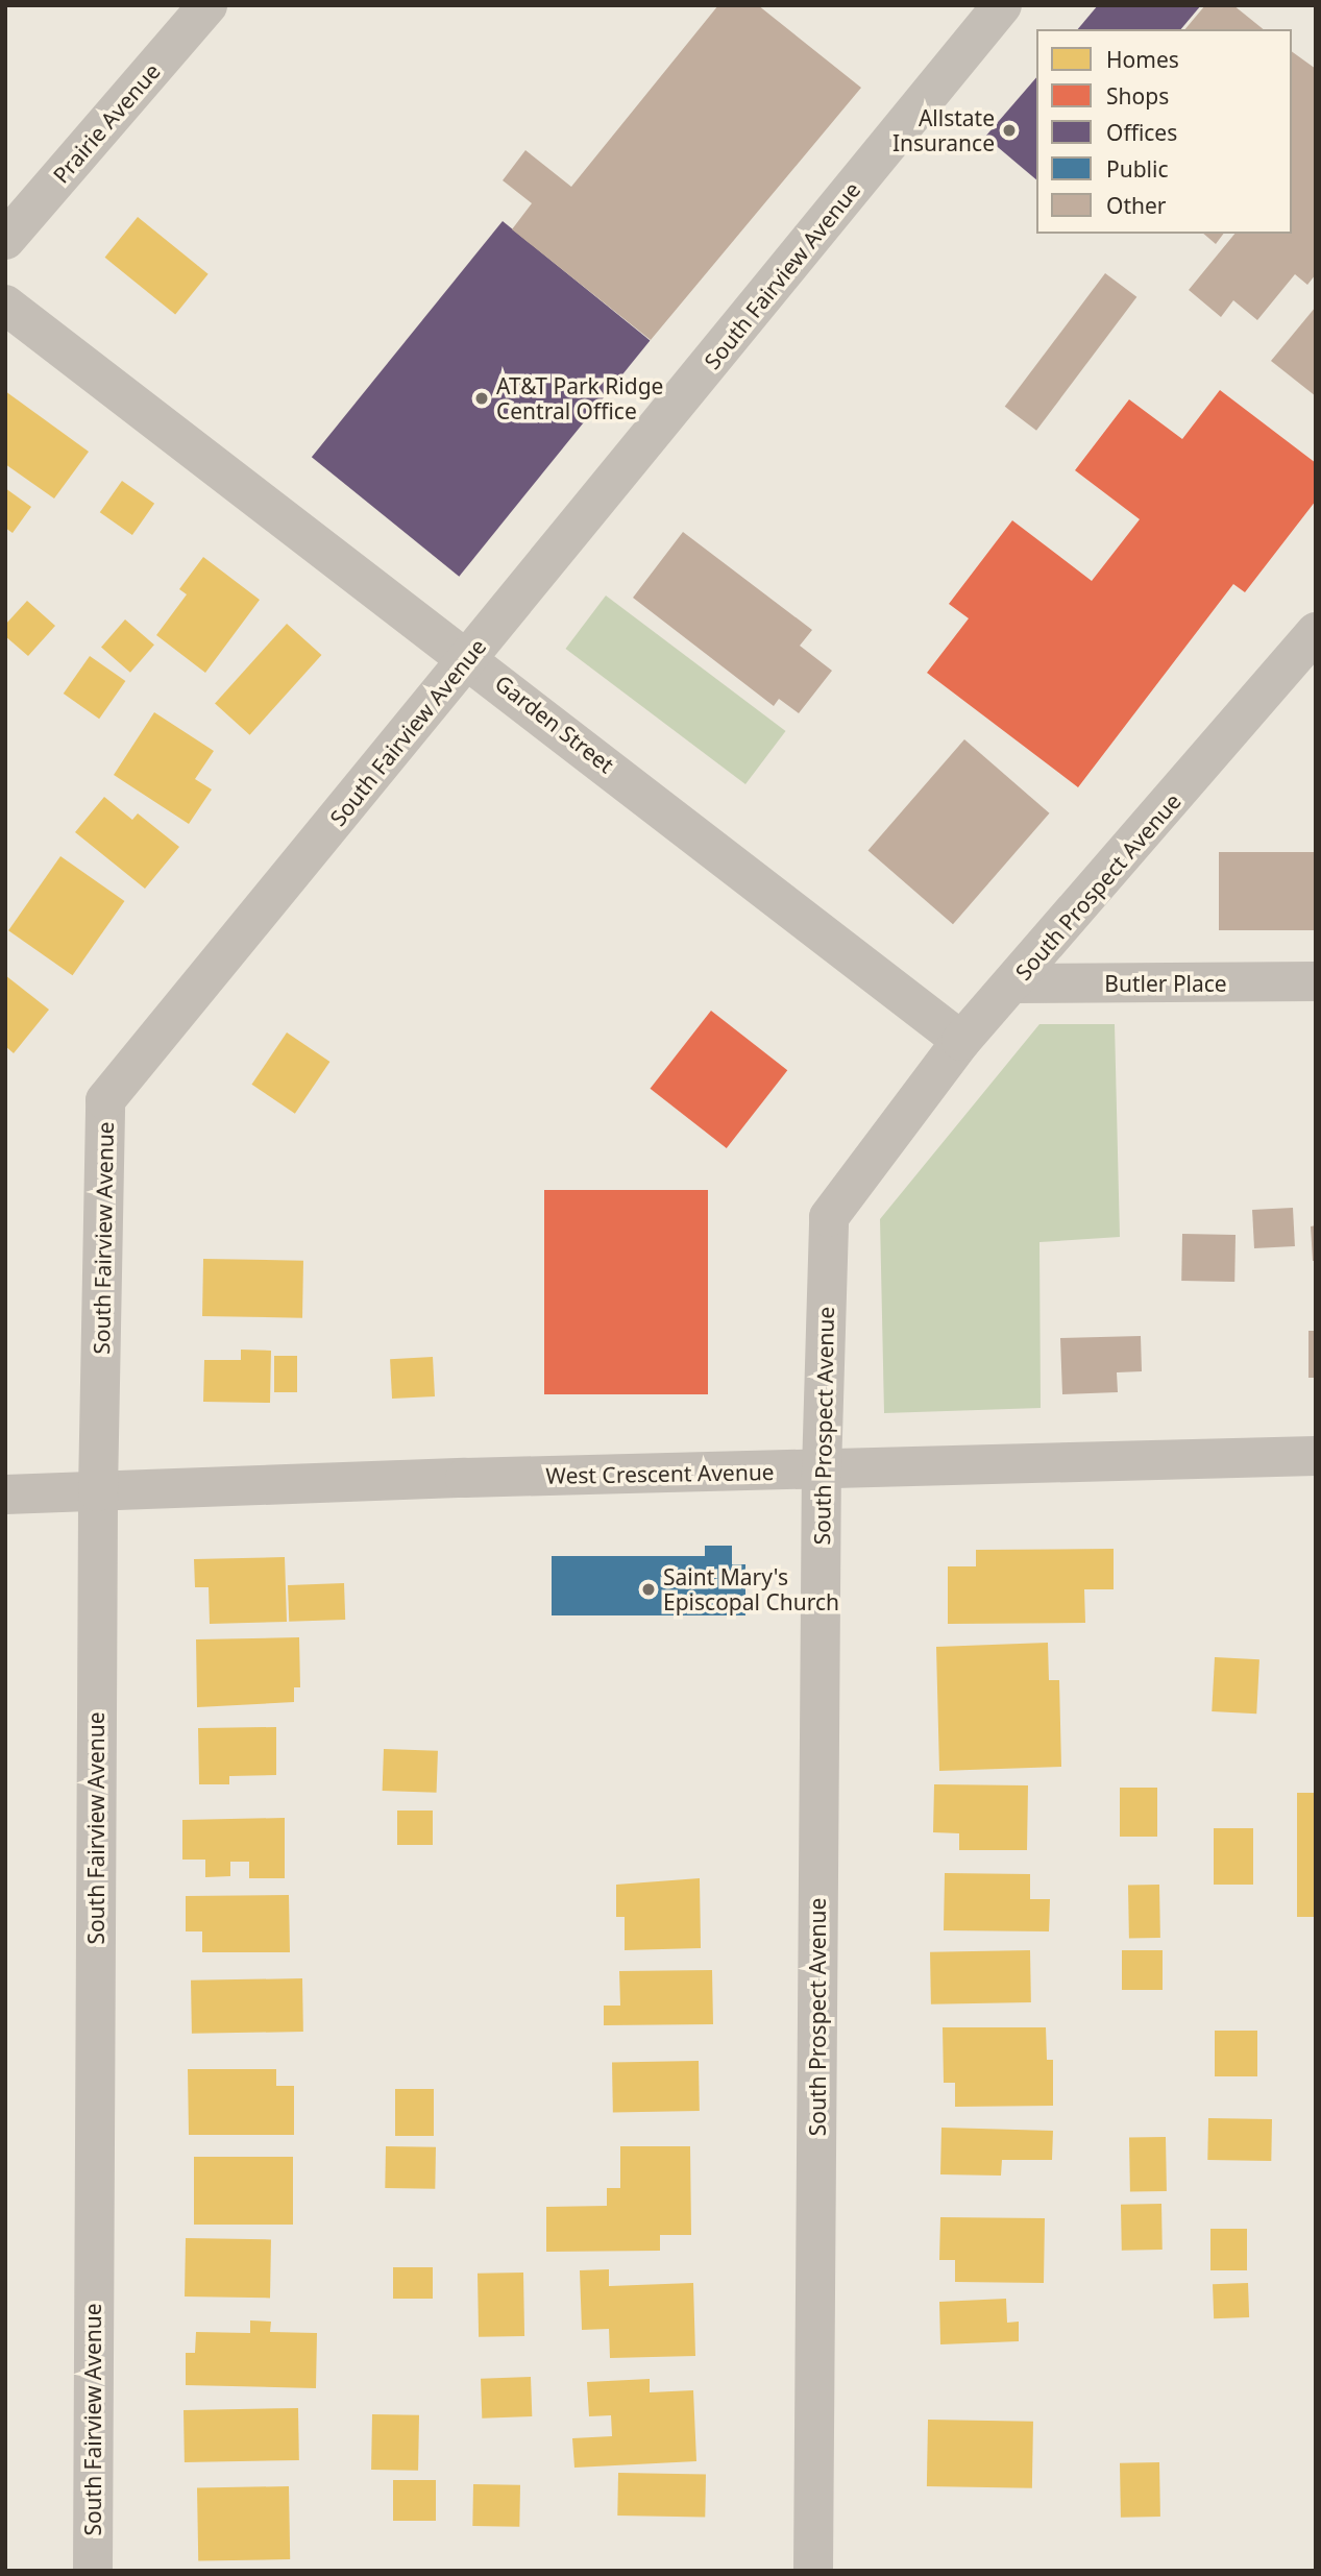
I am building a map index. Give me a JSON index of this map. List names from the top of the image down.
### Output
{
  "streets": {
    "street": [
      "Prairie Avenue",
      "South Fairview Avenue",
      "Garden Street",
      "South Prospect Avenue",
      "Butler Place",
      "West Crescent Avenue"
    ]
  },
  "crossings": [
    ["South Fairview Avenue", "Garden Street"],
    ["South Fairview Avenue", "West Crescent Avenue"],
    ["Garden Street", "South Prospect Avenue"],
    ["South Prospect Avenue", "Butler Place"],
    ["South Prospect Avenue", "West Crescent Avenue"]
  ],
  "places": ["Allstate Insurance", "AT&T Park Ridge Central Office", "Saint Mary's Episcopal Church"],
  "legend": [
    "Homes",
    "Shops",
    "Offices",
    "Public",
    "Other"
  ]
}
